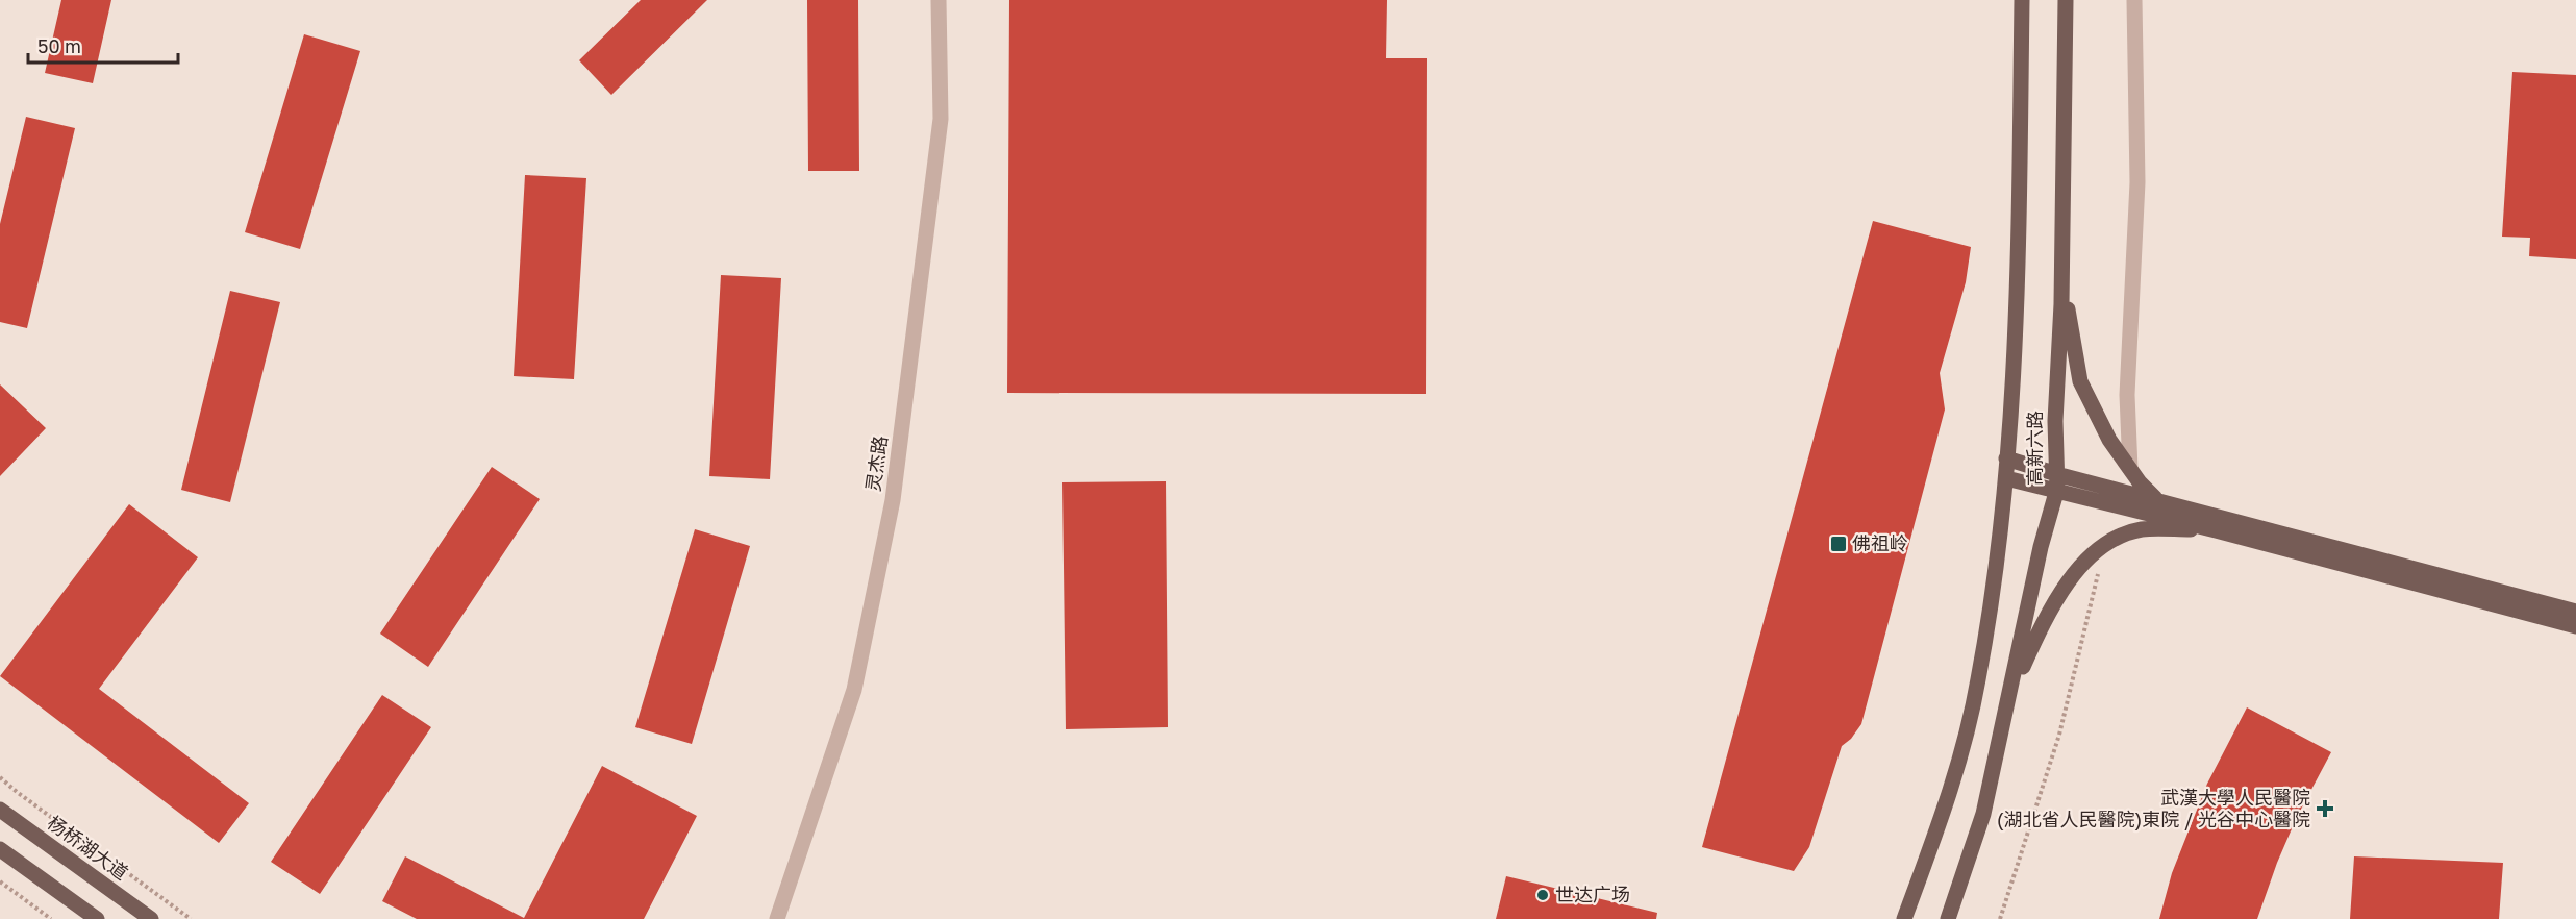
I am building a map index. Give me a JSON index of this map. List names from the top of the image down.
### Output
{
  "streets": {
    "main road": ["高新六路", "杨桥湖大道"],
    "street": ["灵杰路"]
  },
  "places": {
    "transit": ["佛祖岭"],
    "health": ["武漢大學人民醫院 (湖北省人民醫院)東院 / 光谷中心醫院"],
    "other": ["世达广场"]
  },
  "scale_bar": "50 m"
}
